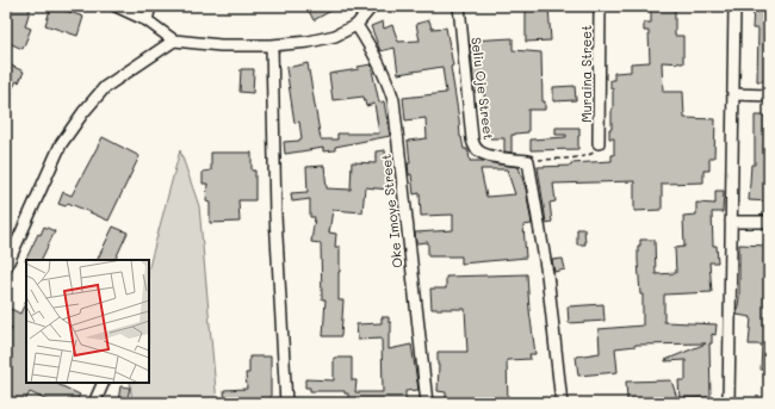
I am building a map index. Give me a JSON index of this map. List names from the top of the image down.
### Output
{
  "streets": {
    "street": ["Muraina Street", "Seliu Oje Street", "Oke Imoye Street"]
  }
}
